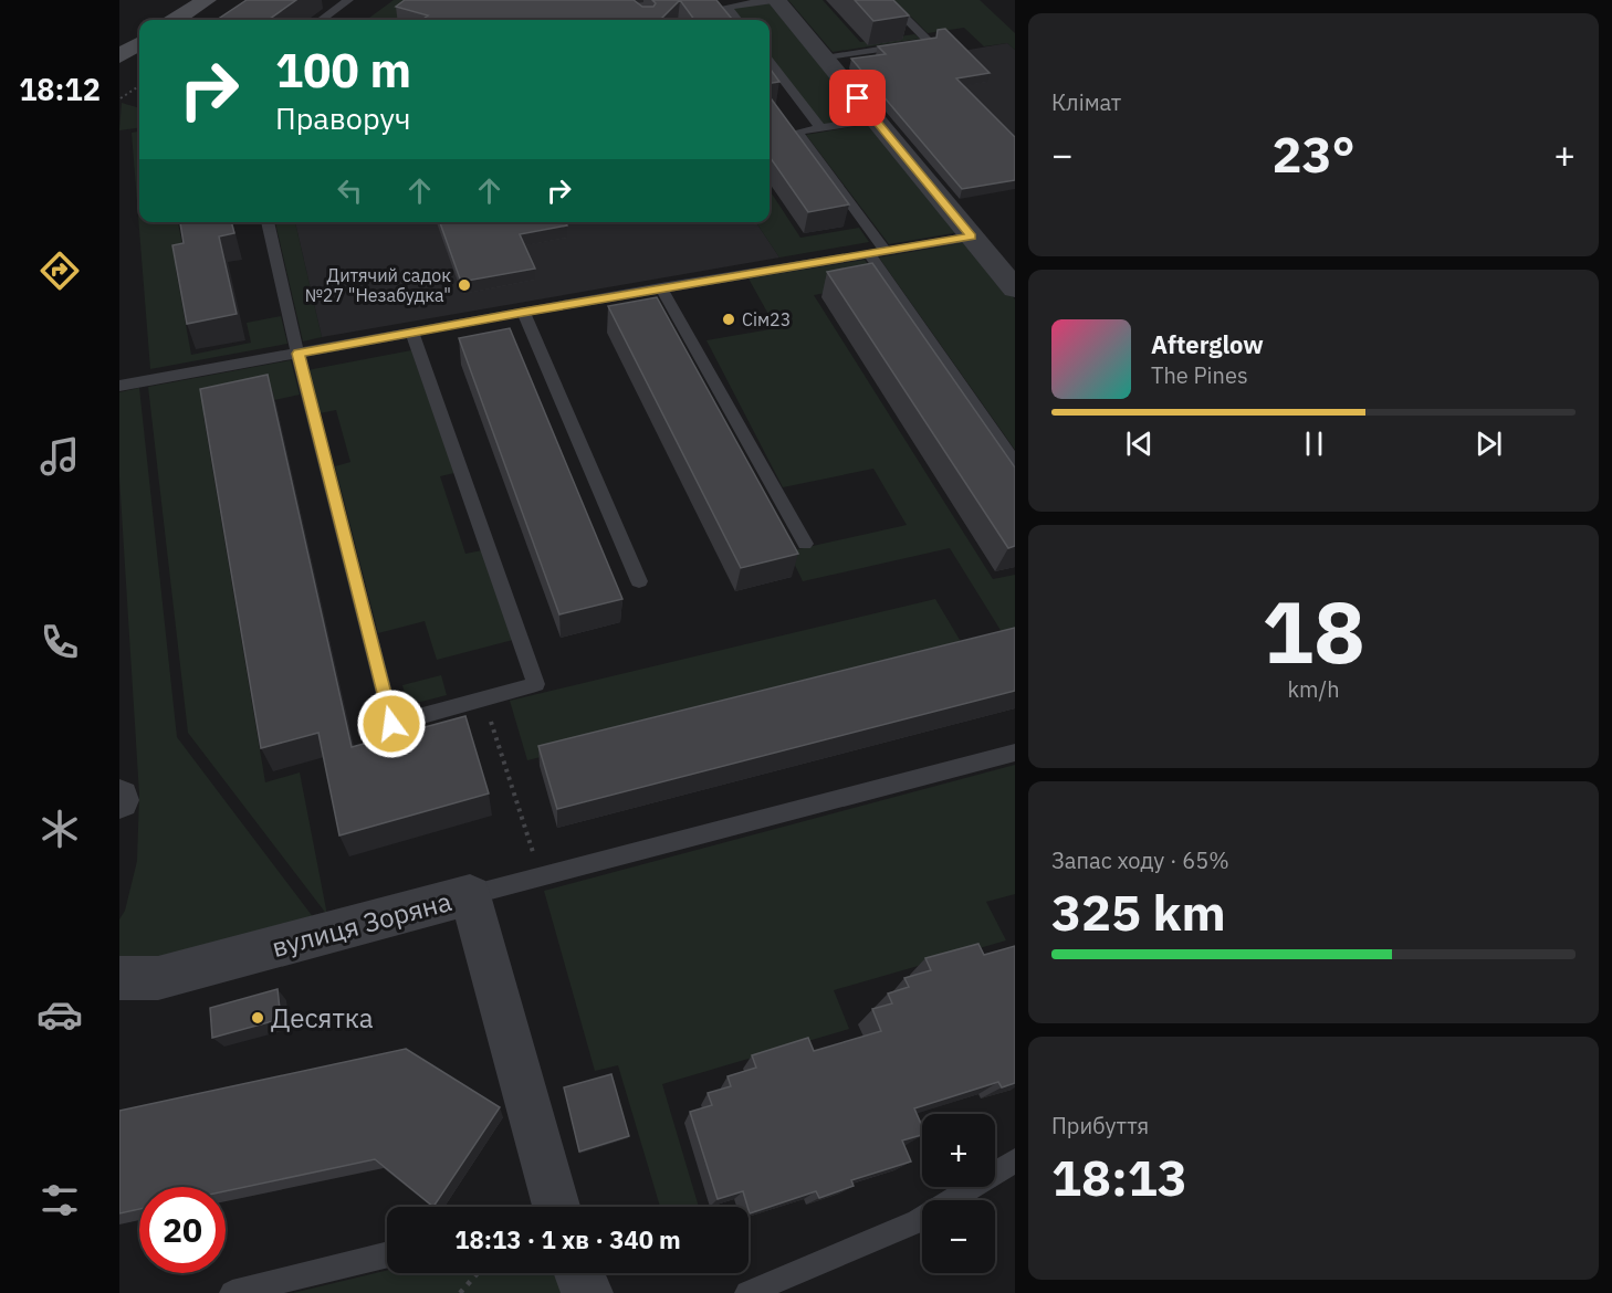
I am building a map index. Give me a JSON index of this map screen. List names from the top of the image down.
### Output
{
  "streets": {
    "street": ["вулиця Зоряна"]
  },
  "places": ["Дитячий садок №27 \"Незабудка\"", "Сім23", "Десятка"],
  "page": {
    "tabs": "18:12",
    "tile": [
      "Клімат",
      ["18", "km/h"],
      ["Запас ходу · 65%", "325 km"],
      ["Прибуття", "18:13"]
    ],
    "turn": ["100 m", "Праворуч"],
    "heat": ["−", "23°", "+"],
    "song": ["Afterglow", "The Pines"],
    "map_buttons": ["+", "−"],
    "limit": "20",
    "trip": "18:13 · 1 хв · 340 m"
  }
}
